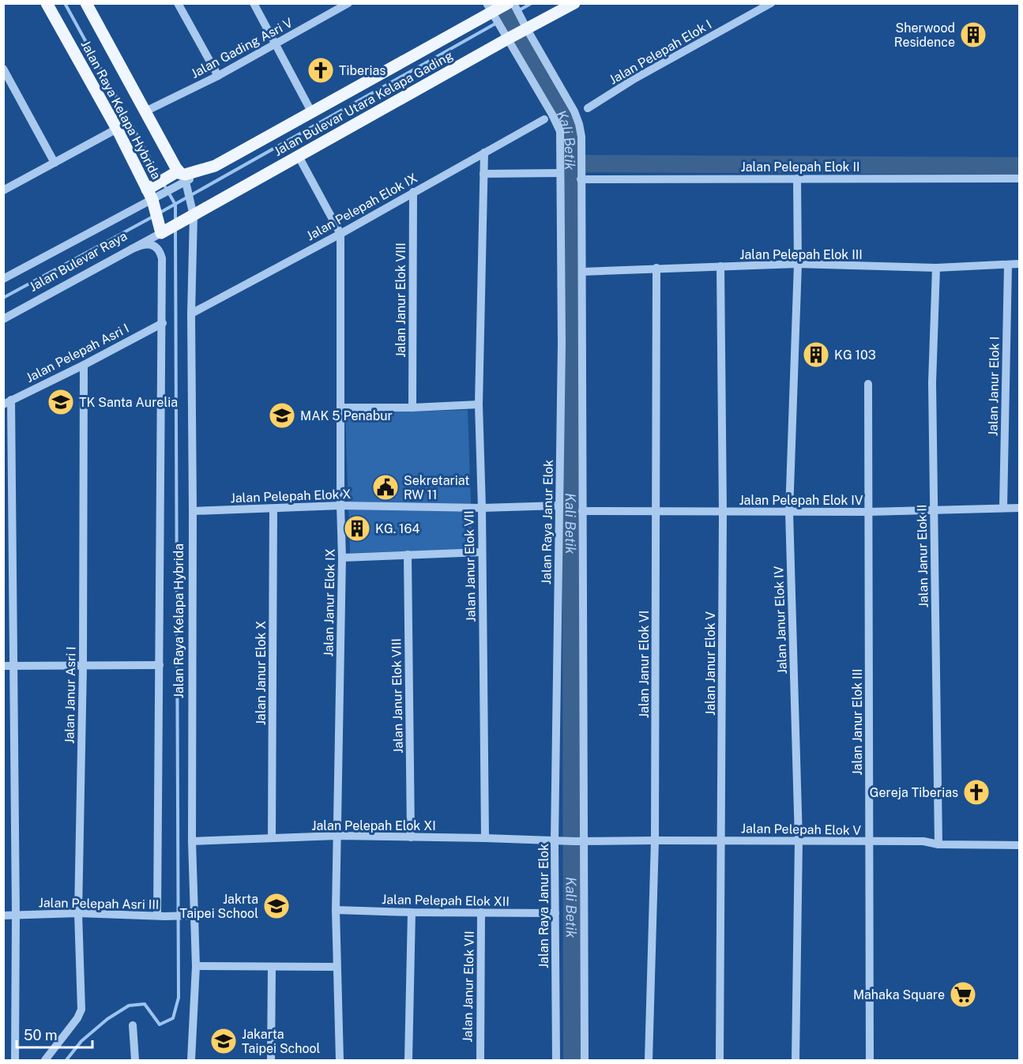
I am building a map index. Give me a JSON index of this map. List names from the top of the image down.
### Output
{
  "streets": {
    "main road": ["Jalan Bulevar Utara Kelapa Gading", "Jalan Raya Kelapa Hybrida"],
    "street": [
      "Jalan Gading Asri V",
      "Jalan Pelepah Elok I",
      "Jalan Pelepah Elok II",
      "Jalan Pelepah Elok IX",
      "Jalan Pelepah Elok III",
      "Jalan Bulevar Raya",
      "Jalan Janur Elok VIII",
      "Jalan Pelepah Asri I",
      "Jalan Janur Elok I",
      "Jalan Pelepah Elok X",
      "Jalan Pelepah Elok IV",
      "Jalan Raya Janur Elok",
      "Jalan Janur Elok II",
      "Jalan Janur Elok VII",
      "Jalan Janur Elok IX",
      "Jalan Janur Elok IV",
      "Jalan Janur Elok V",
      "Jalan Janur Elok VI",
      "Jalan Janur Elok X",
      "Jalan Janur Asri I",
      "Jalan Janur Elok III",
      "Jalan Pelepah Elok XI",
      "Jalan Pelepah Elok V",
      "Jalan Pelepah Elok XII",
      "Jalan Pelepah Asri III"
    ]
  },
  "crossings": [
    ["Jalan Gading Asri V", "Jalan Raya Kelapa Hybrida"],
    ["Jalan Bulevar Utara Kelapa Gading", "Jalan Raya Kelapa Hybrida"],
    ["Jalan Bulevar Utara Kelapa Gading", "Jalan Bulevar Raya"],
    ["Jalan Bulevar Utara Kelapa Gading", "Jalan Raya Janur Elok"],
    ["Jalan Bulevar Utara Kelapa Gading", "Jalan Janur Elok IX"],
    ["Jalan Raya Kelapa Hybrida", "Jalan Pelepah Elok IX"],
    ["Jalan Raya Kelapa Hybrida", "Jalan Bulevar Raya"],
    ["Jalan Raya Kelapa Hybrida", "Jalan Pelepah Asri I"],
    ["Jalan Raya Kelapa Hybrida", "Jalan Pelepah Elok X"],
    ["Jalan Raya Kelapa Hybrida", "Jalan Pelepah Elok XI"],
    ["Jalan Raya Kelapa Hybrida", "Jalan Pelepah Asri III"],
    ["Jalan Pelepah Elok II", "Jalan Janur Elok IV"],
    ["Jalan Pelepah Elok IX", "Jalan Janur Elok VIII"],
    ["Jalan Pelepah Elok IX", "Jalan Janur Elok VII"],
    ["Jalan Pelepah Elok IX", "Jalan Janur Elok IX"],
    ["Jalan Pelepah Elok III", "Jalan Janur Elok I"],
    ["Jalan Pelepah Elok III", "Jalan Janur Elok II"],
    ["Jalan Pelepah Elok III", "Jalan Janur Elok IV"],
    ["Jalan Pelepah Elok III", "Jalan Janur Elok V"],
    ["Jalan Pelepah Elok III", "Jalan Janur Elok VI"],
    ["Jalan Janur Elok VIII", "Jalan Pelepah Elok XI"],
    ["Jalan Pelepah Asri I", "Jalan Janur Asri I"],
    ["Jalan Janur Elok I", "Jalan Pelepah Elok IV"],
    ["Jalan Pelepah Elok X", "Jalan Raya Janur Elok"],
    ["Jalan Pelepah Elok X", "Jalan Janur Elok VII"],
    ["Jalan Pelepah Elok X", "Jalan Janur Elok IX"],
    ["Jalan Pelepah Elok X", "Jalan Janur Elok X"],
    ["Jalan Pelepah Elok IV", "Jalan Janur Elok II"],
    ["Jalan Pelepah Elok IV", "Jalan Janur Elok IV"],
    ["Jalan Pelepah Elok IV", "Jalan Janur Elok V"],
    ["Jalan Pelepah Elok IV", "Jalan Janur Elok VI"],
    ["Jalan Pelepah Elok IV", "Jalan Janur Elok III"],
    ["Jalan Raya Janur Elok", "Jalan Pelepah Elok XI"],
    ["Jalan Raya Janur Elok", "Jalan Pelepah Elok XII"],
    ["Jalan Janur Elok II", "Jalan Pelepah Elok V"],
    ["Jalan Janur Elok VII", "Jalan Pelepah Elok XI"],
    ["Jalan Janur Elok VII", "Jalan Pelepah Elok XII"],
    ["Jalan Janur Elok IX", "Jalan Pelepah Elok XI"],
    ["Jalan Janur Elok IX", "Jalan Pelepah Elok XII"],
    ["Jalan Janur Elok IV", "Jalan Pelepah Elok V"],
    ["Jalan Janur Elok V", "Jalan Pelepah Elok V"],
    ["Jalan Janur Elok VI", "Jalan Pelepah Elok V"],
    ["Jalan Janur Elok X", "Jalan Pelepah Elok XI"],
    ["Jalan Janur Asri I", "Jalan Pelepah Asri III"],
    ["Jalan Janur Elok III", "Jalan Pelepah Elok V"],
    ["Jalan Pelepah Elok XI", "Jalan Pelepah Elok V"]
  ],
  "water": ["Kali Betik"],
  "places": {
    "building": ["Sherwood Residence", "KG 103", "KG. 164"],
    "church": ["Tiberias", "Gereja Tiberias"],
    "school or university": [
      "TK Santa Aurelia",
      "MAK 5 Penabur",
      "Jakrta Taipei School",
      "Jakarta Taipei School"
    ],
    "public building": ["Sekretariat RW 11"],
    "supermarket": ["Mahaka Square"]
  },
  "scale_bar": "50 m"
}
